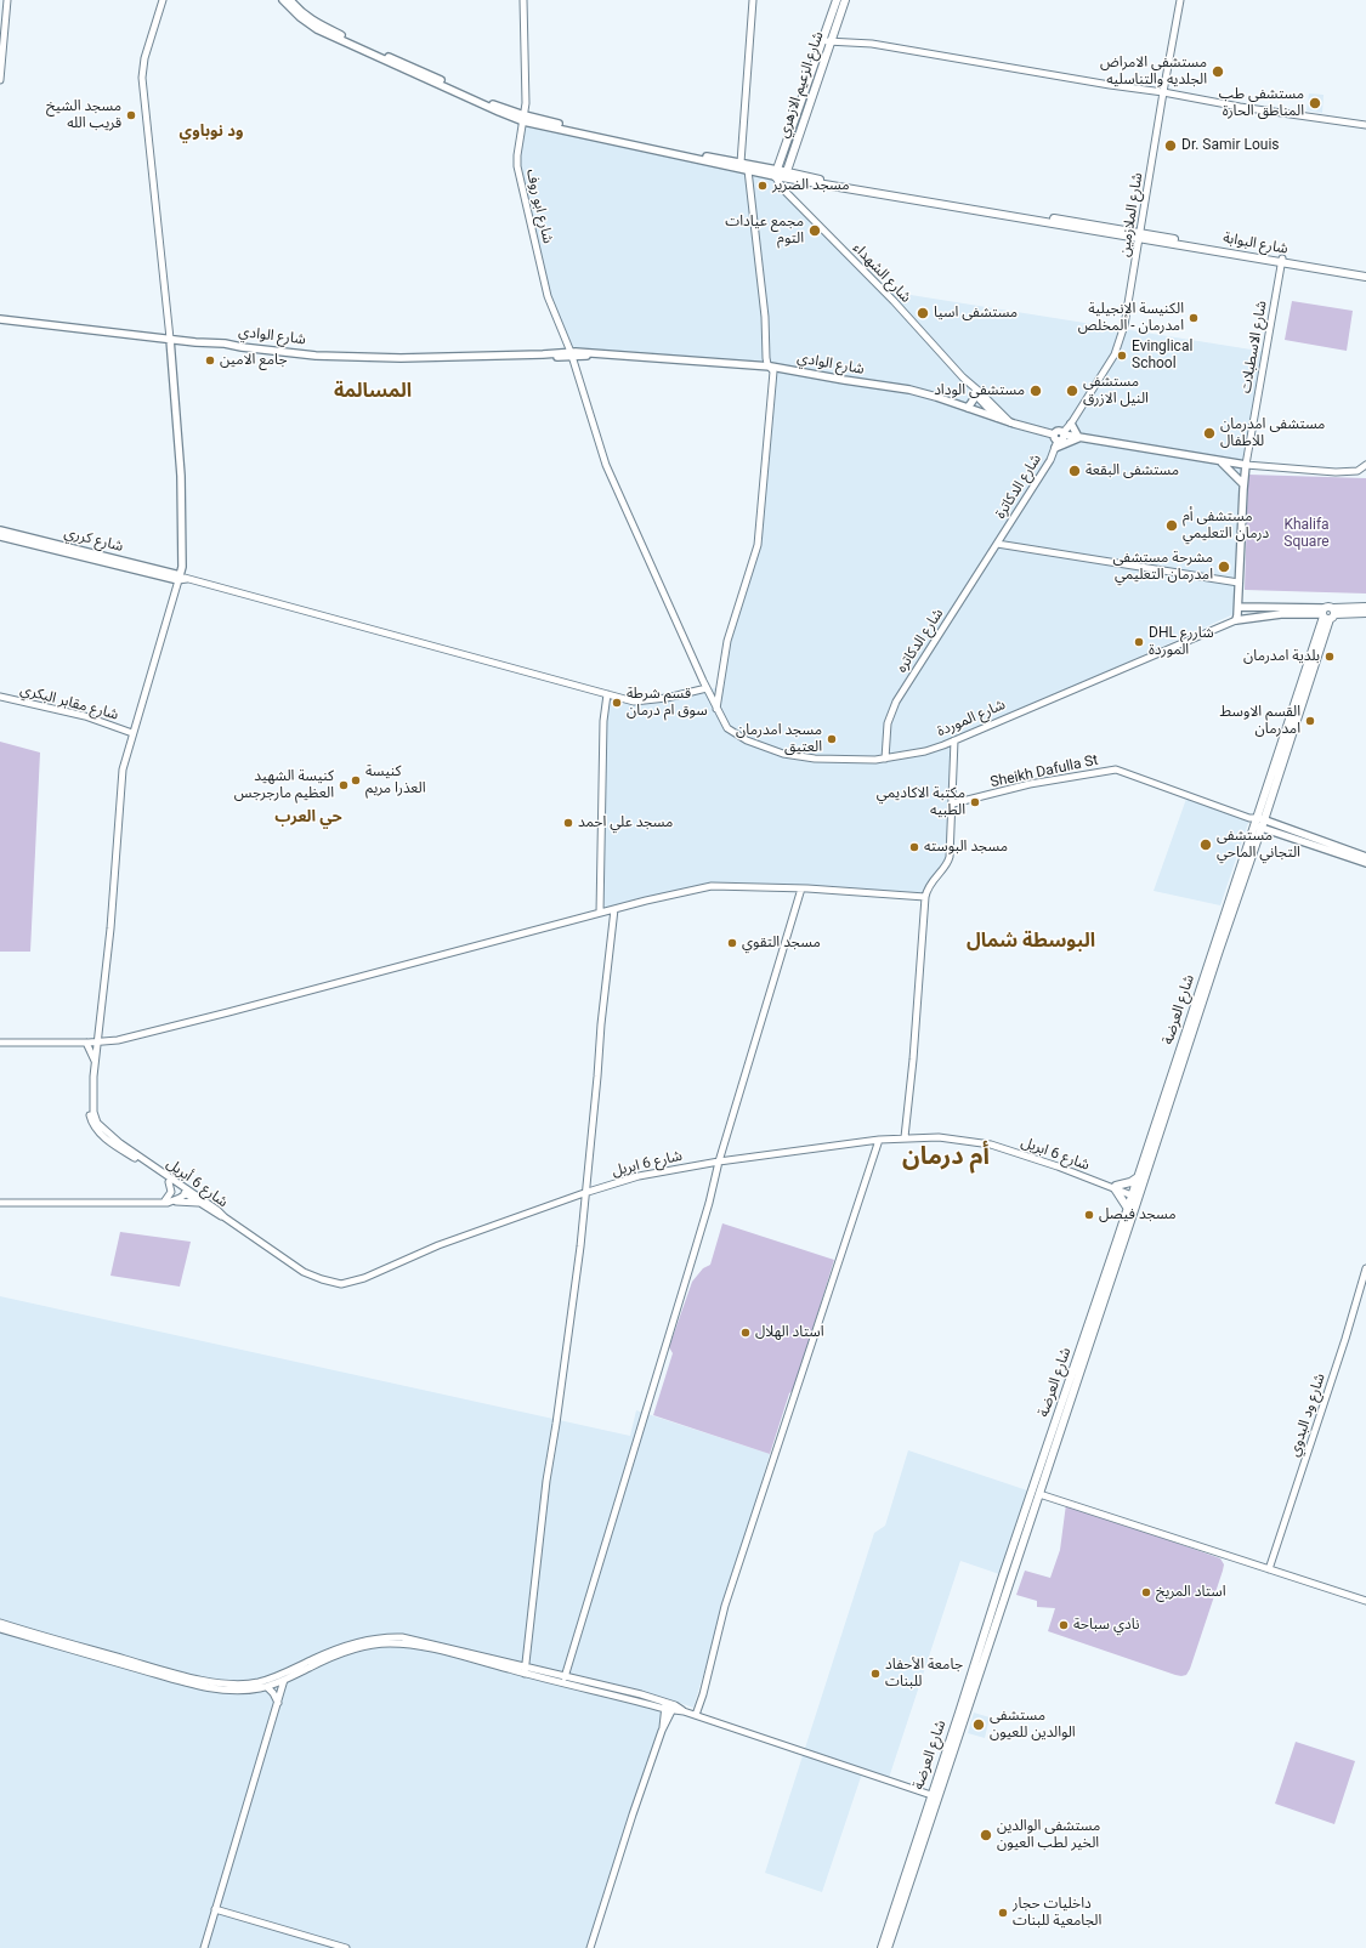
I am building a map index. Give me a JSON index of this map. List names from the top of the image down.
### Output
{
  "streets": {
    "main road": [
      "شارع الزعيم الازهري",
      "شارع البوابة",
      "شارع الوادي",
      "شارع كرري",
      "شارع العرضة"
    ],
    "street": [
      "شارع ابو روف",
      "شارع الملازمين",
      "شارع الشهداء",
      "شارع الاسطبلات",
      "شارع الدكاترة",
      "شارع الدكاتره",
      "شارع مقابر البكري",
      "شارع الموردة",
      "Sheikh Dafulla St",
      "شارع 6 ابريل",
      "شارع 6 أبريل",
      "شارع ود البدوي"
    ]
  },
  "crossings": [
    ["شارع الزعيم الازهري", "شارع البوابة"],
    ["شارع الزعيم الازهري", "شارع الشهداء"],
    ["شارع ابو روف", "شارع الوادي"],
    ["شارع ابو روف", "شارع الموردة"],
    ["شارع الملازمين", "شارع البوابة"],
    ["شارع الملازمين", "شارع الوادي"],
    ["شارع الملازمين", "شارع الدكاترة"],
    ["شارع البوابة", "شارع الشهداء"],
    ["شارع البوابة", "شارع الاسطبلات"],
    ["شارع الشهداء", "شارع الوادي"],
    ["شارع الوادي", "شارع الاسطبلات"],
    ["شارع الوادي", "شارع الدكاترة"],
    ["شارع الدكاترة", "شارع الدكاتره"],
    ["شارع كرري", "شارع 6 أبريل"],
    ["شارع الدكاتره", "شارع الموردة"],
    ["شارع مقابر البكري", "شارع 6 أبريل"],
    ["شارع العرضة", "شارع 6 ابريل"],
    ["شارع 6 ابريل", "شارع 6 أبريل"]
  ],
  "districts": [
    "ود نوباوي",
    "المسالمة",
    "حي العرب",
    "البوسطة شمال",
    "أم درمان"
  ],
  "parks": ["Khalifa Square"],
  "places": [
    "مستشفى الامراض الجلديه والتناسليه",
    "مستشفى طب المناطق الحارة",
    "مسجد الشيخ قريب الله",
    "Dr. Samir Louis",
    "مسجد الضرير",
    "مجمع عيادات التوم",
    "مستشفى اسيا",
    "الكنيسة الإنجيلية امدرمان - المخلص",
    "Evinglical School",
    "جامع الامين",
    "مستشفى الوداد",
    "مستشفى النيل الازرق",
    "مستشفى امدرمان للاطفال",
    "مستشفى البقعة",
    "مستشفى أم درمان التعليمي",
    "مشرحة مستشفى امدرمان التعليمي",
    "DHL شاررع الموردة",
    "بلدية امدرمان",
    "قسم شرطة سوق ام درمان",
    "القسم الاوسط امدرمان",
    "مسجد امدرمان العتيق",
    "كنيسة العذرا مريم",
    "كنيسة الشهيد العظيم مارجرجس",
    "مكتبة الاكاديمي الطبيه",
    "مسجد علي احمد",
    "مستشفى التجاني الماحي",
    "مسجد البوسته",
    "مسجد التقوي",
    "مسجد فيصل",
    "استاد الهلال",
    "استاد المريخ",
    "نادي سباحة",
    "جامعة الأحفاد للبنات",
    "مستشفى الوالدين للعيون",
    "مستشفى الوالدين الخير لطب العيون",
    "داخليات حجار الجامعية للبنات"
  ]
}
